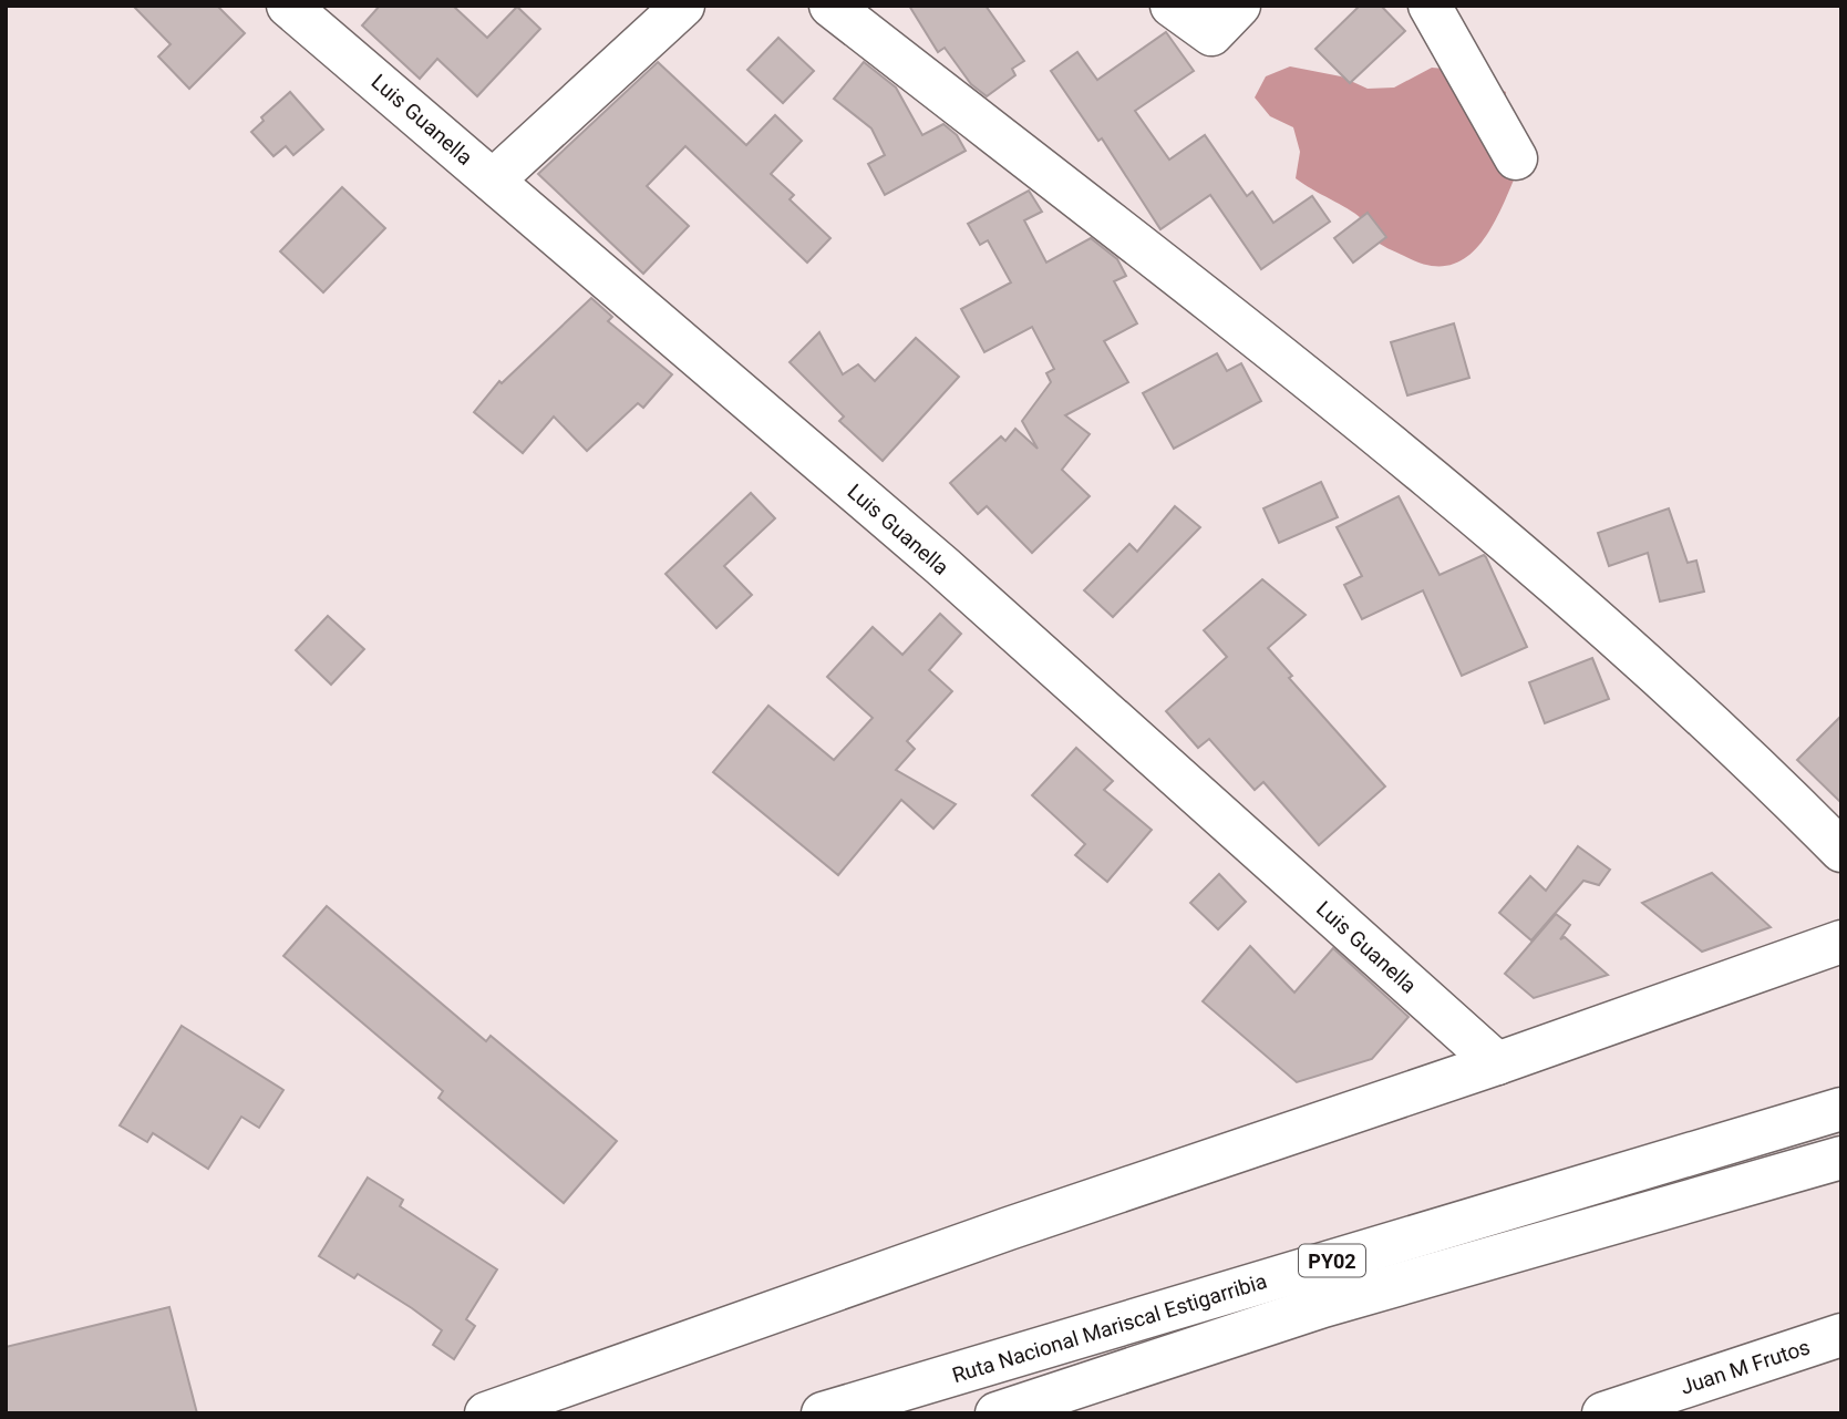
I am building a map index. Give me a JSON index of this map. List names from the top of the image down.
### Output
{
  "streets": {
    "main road": [
      "Luis Guanella",
      "PY02",
      "Ruta Nacional Mariscal Estigarribia",
      "Juan M Frutos"
    ]
  }
}
